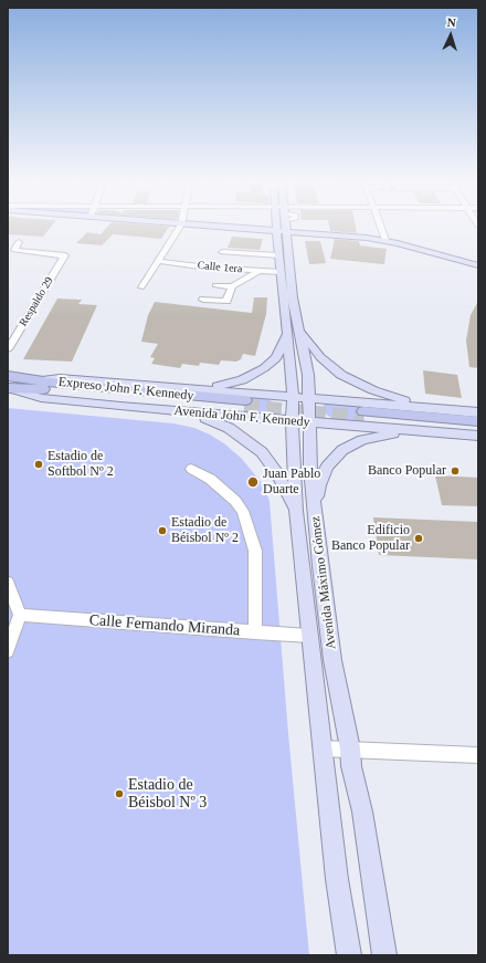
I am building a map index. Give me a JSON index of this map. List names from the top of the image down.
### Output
{
  "streets": {
    "highway": ["Expreso John F. Kennedy"],
    "main road": ["Avenida John F. Kennedy", "Avenida Máximo Gómez"],
    "street": ["Calle 1era", "Respaldo 29", "Calle Fernando Miranda"]
  },
  "crossings": [
    ["Calle 1era", "Avenida Máximo Gómez"],
    ["Expreso John F. Kennedy", "Avenida John F. Kennedy"],
    ["Avenida John F. Kennedy", "Avenida Máximo Gómez"],
    ["Avenida Máximo Gómez", "Calle Fernando Miranda"]
  ],
  "places": [
    "Estadio de Softbol Nº 2",
    "Banco Popular",
    "Juan Pablo Duarte",
    "Estadio de Béisbol Nº 2",
    "Edificio Banco Popular",
    "Estadio de Béisbol Nº 3"
  ],
  "north": "top"
}
